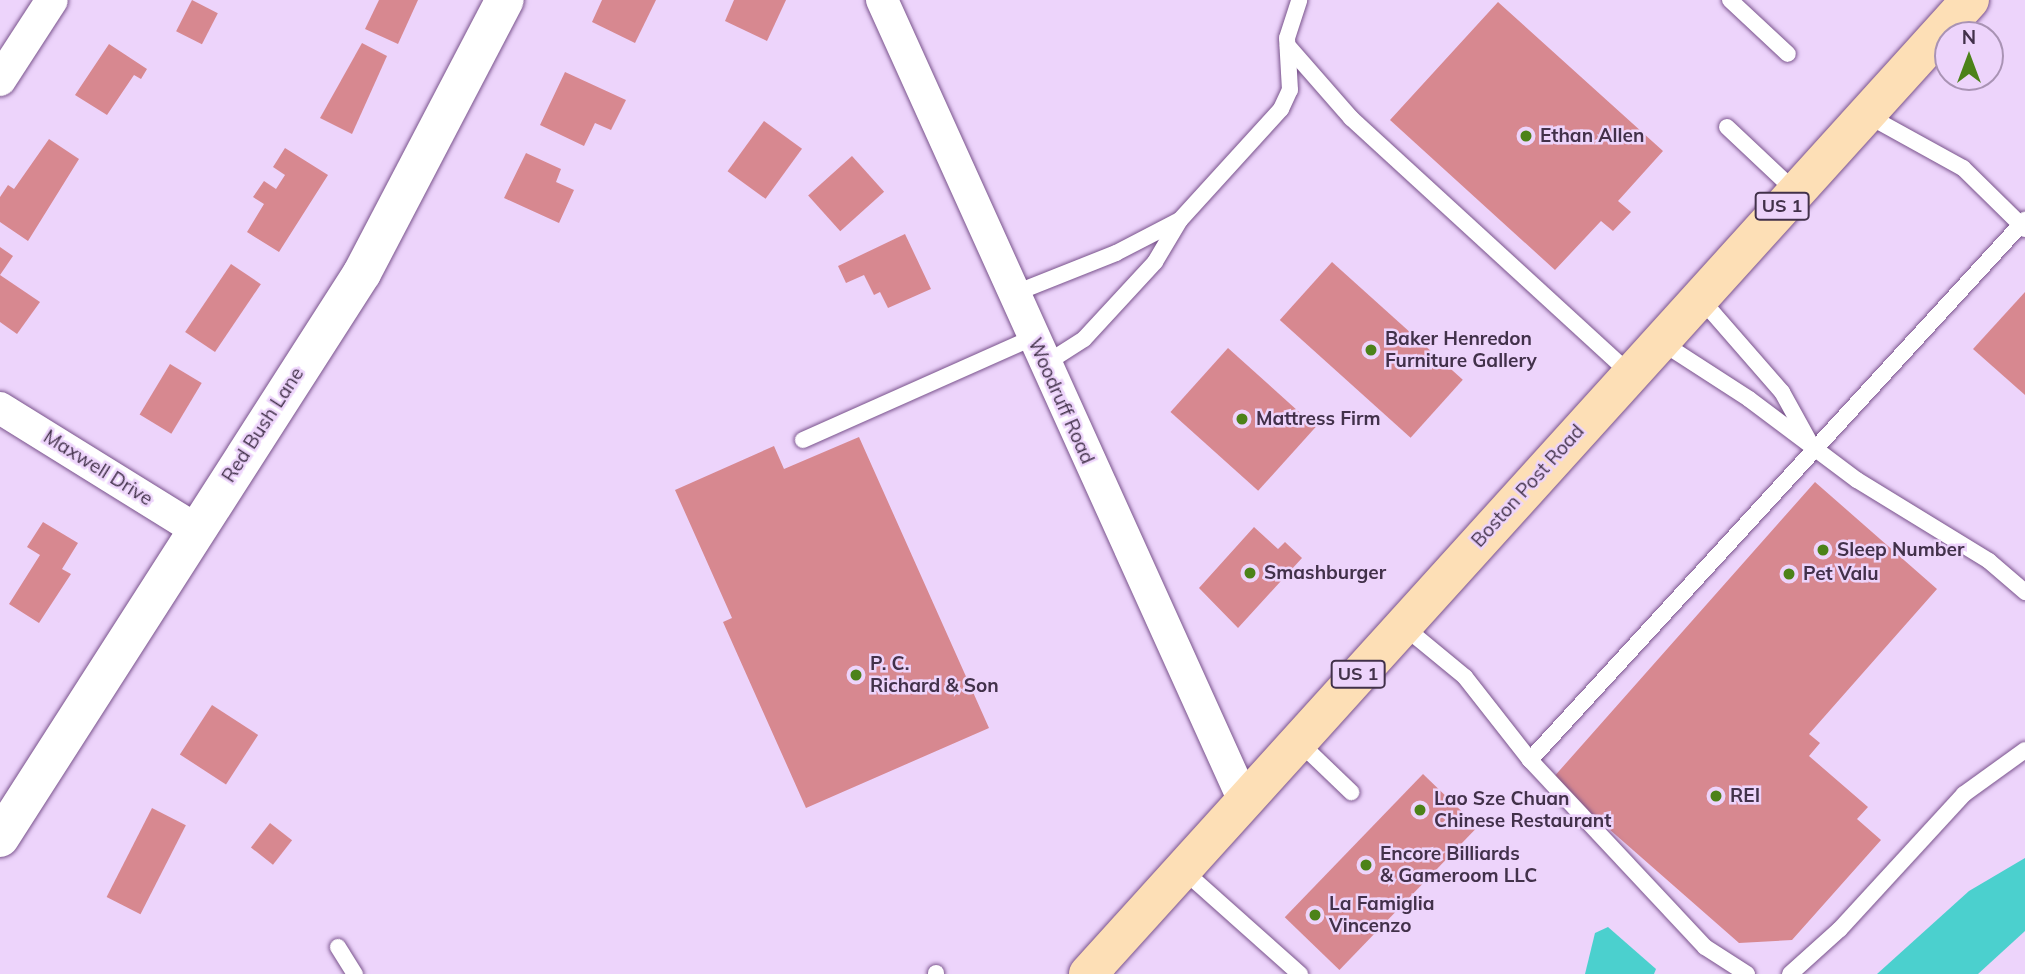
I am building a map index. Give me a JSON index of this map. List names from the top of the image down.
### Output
{
  "streets": {
    "main road": ["US 1", "Boston Post Road"],
    "street": ["Woodruff Road", "Red Bush Lane", "Maxwell Drive"]
  },
  "crossings": [
    ["Woodruff Road", "Boston Post Road"],
    ["Red Bush Lane", "Maxwell Drive"]
  ],
  "places": [
    "Ethan Allen",
    "Baker Henredon Furniture Gallery",
    "Mattress Firm",
    "Sleep Number",
    "Smashburger",
    "Pet Valu",
    "P. C. Richard & Son",
    "REI",
    "Lao Sze Chuan Chinese Restaurant",
    "Encore Billiards & Gameroom LLC",
    "La Famiglia Vincenzo"
  ],
  "north": "top"
}
